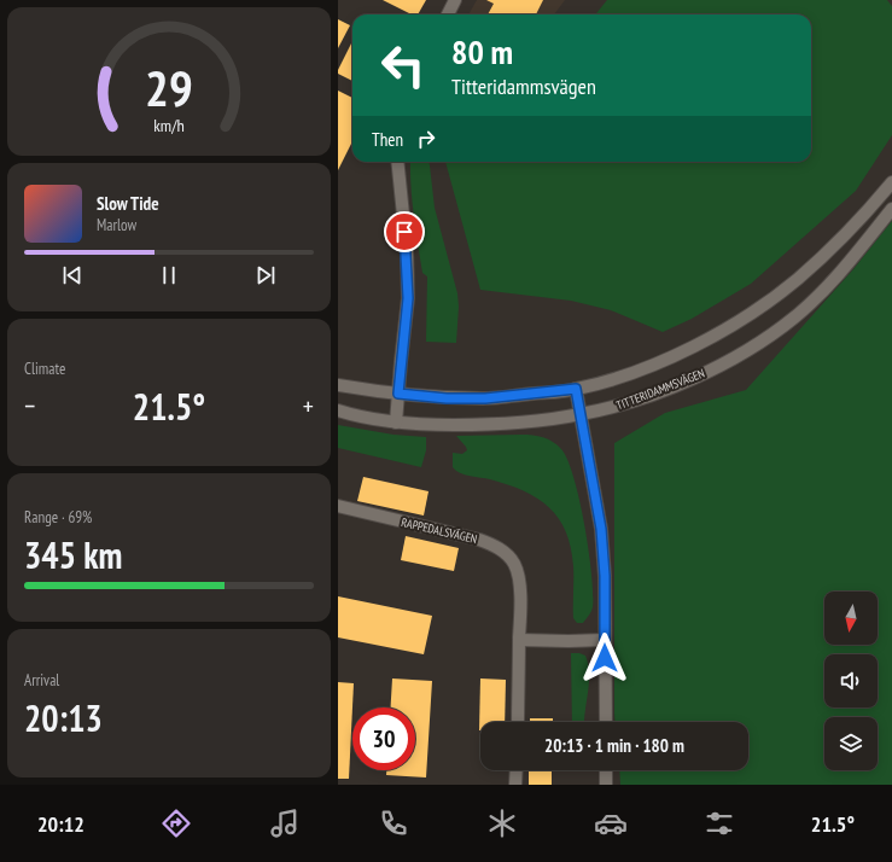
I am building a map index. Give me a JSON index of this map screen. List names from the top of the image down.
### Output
{
  "streets": {
    "street": ["TITTERIDAMMSVÄGEN", "RAPPEDALSVÄGEN"]
  },
  "north": "bottom",
  "page": {
    "turn": ["80 m", "Titteridammsvägen"],
    "then": "Then",
    "song": ["Slow Tide", "Marlow"],
    "tile": [
      "Climate",
      ["Range · 69%", "345 km"],
      ["Arrival", "20:13"]
    ],
    "heat": ["−", "21.5°", "+"],
    "limit": "30",
    "trip": "20:13 · 1 min · 180 m",
    "tabs": ["20:12", "21.5°"],
    "gauge": ["29", "km/h"]
  }
}
